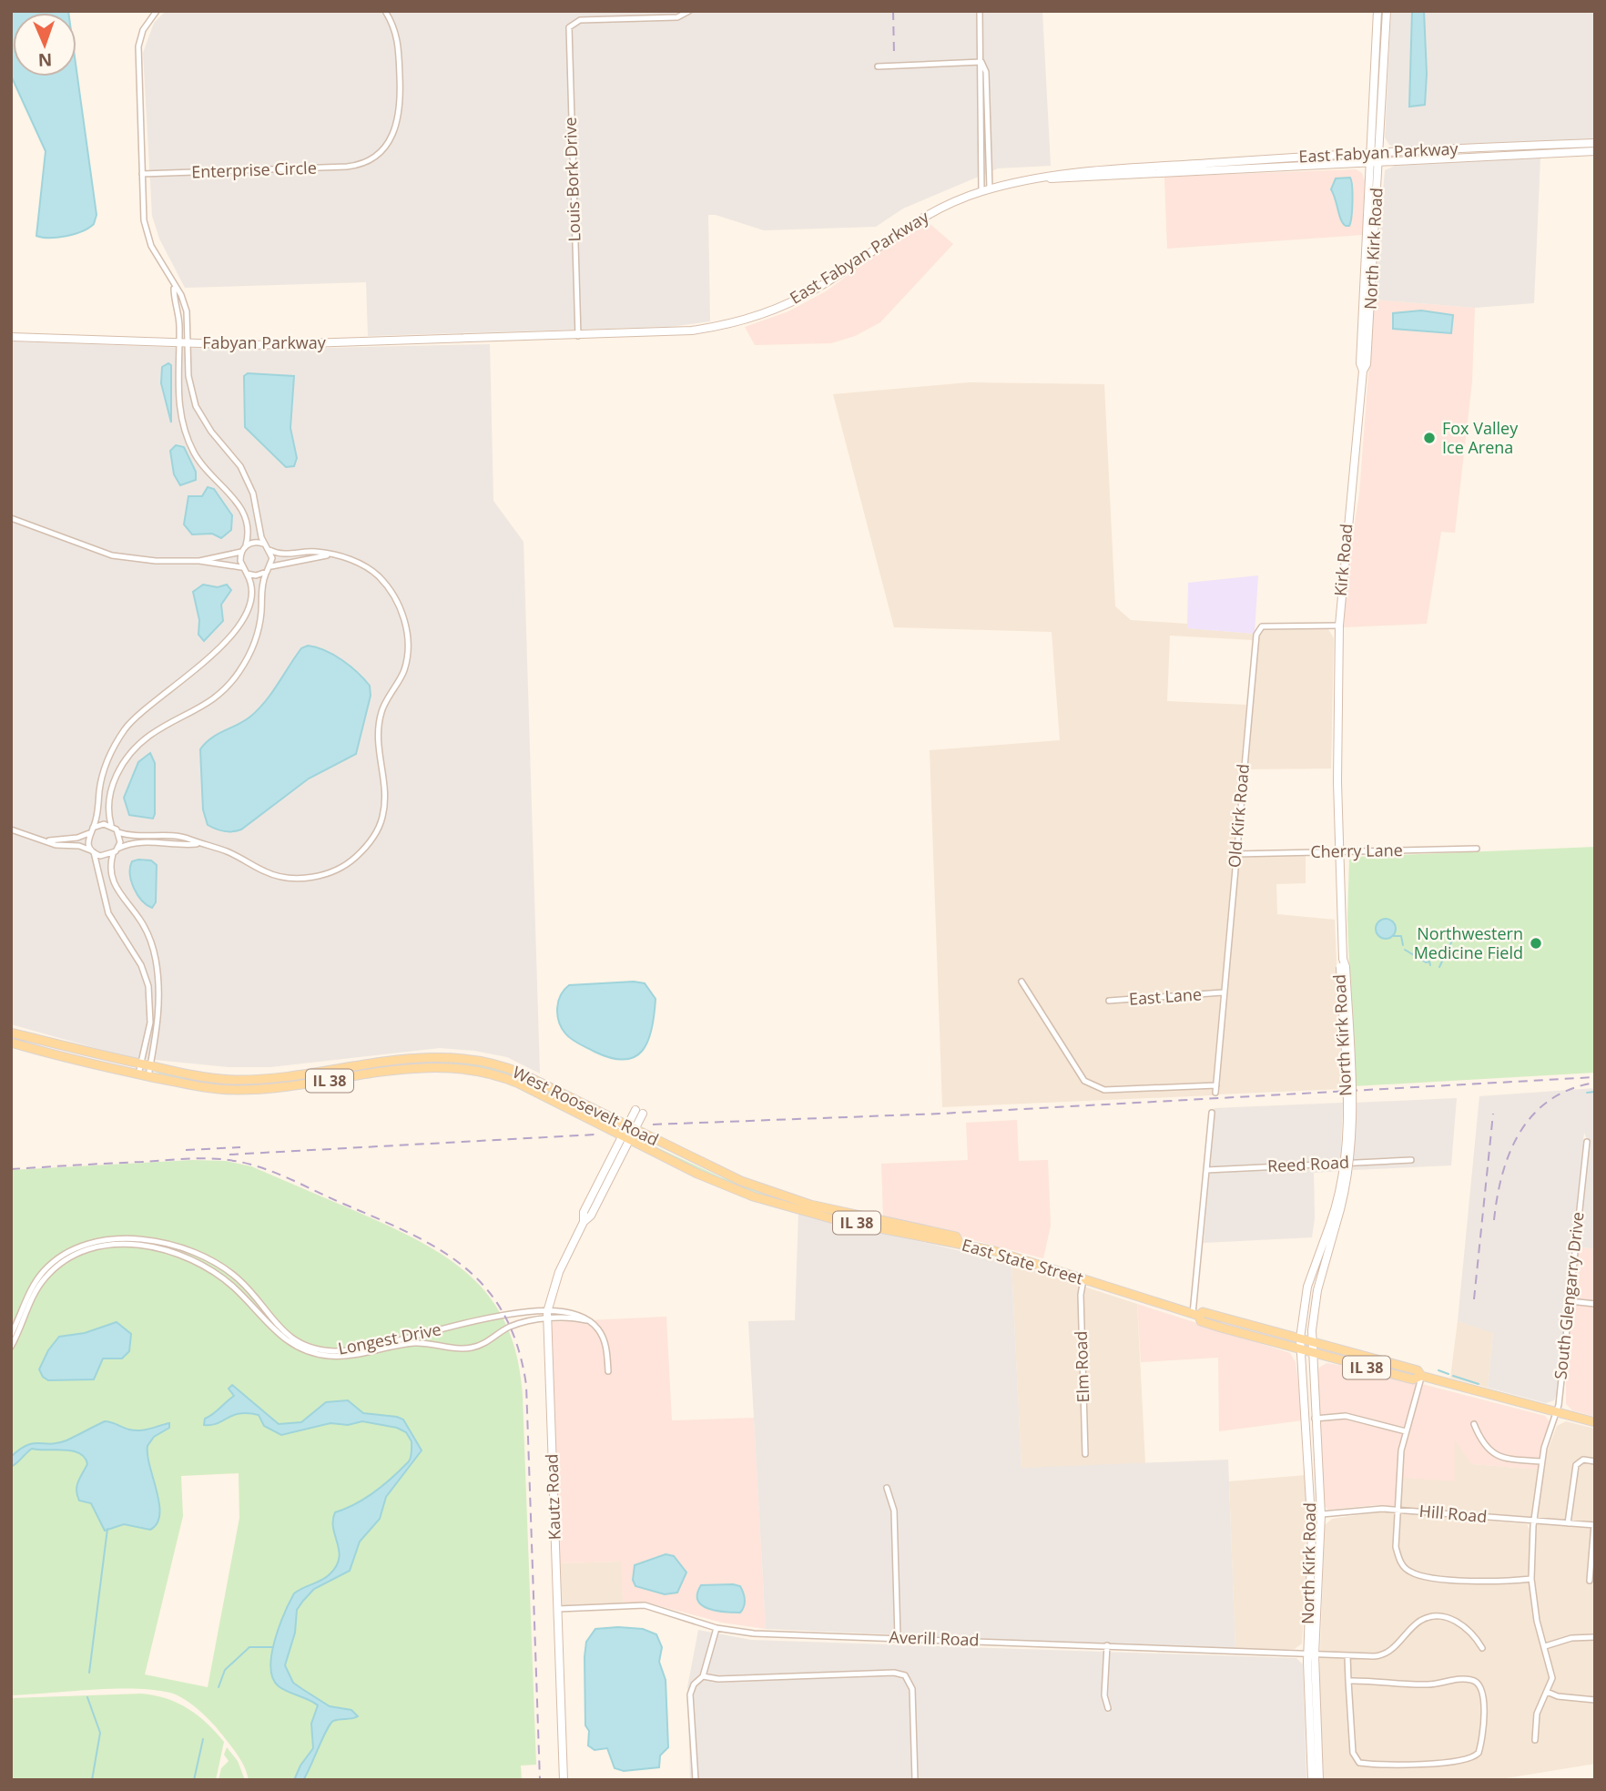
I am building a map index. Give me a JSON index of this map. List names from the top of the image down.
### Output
{
  "streets": {
    "main road": [
      "East Fabyan Parkway",
      "North Kirk Road",
      "Fabyan Parkway",
      "Kirk Road",
      "IL 38",
      "West Roosevelt Road",
      "East State Street",
      "Kautz Road"
    ],
    "street": [
      "Enterprise Circle",
      "Louis Bork Drive",
      "Old Kirk Road",
      "Cherry Lane",
      "East Lane",
      "Reed Road",
      "South Glengarry Drive",
      "Longest Drive",
      "Elm Road",
      "Hill Road",
      "Averill Road"
    ]
  },
  "crossings": [
    ["East Fabyan Parkway", "Louis Bork Drive"],
    ["East Fabyan Parkway", "North Kirk Road"],
    ["East Fabyan Parkway", "Fabyan Parkway"],
    ["East Fabyan Parkway", "Kirk Road"],
    ["North Kirk Road", "Kirk Road"],
    ["North Kirk Road", "East State Street"],
    ["North Kirk Road", "Hill Road"],
    ["North Kirk Road", "Averill Road"],
    ["Kirk Road", "Old Kirk Road"],
    ["Kirk Road", "Cherry Lane"],
    ["Old Kirk Road", "Cherry Lane"],
    ["Old Kirk Road", "East Lane"],
    ["West Roosevelt Road", "East State Street"],
    ["West Roosevelt Road", "Kautz Road"],
    ["East State Street", "South Glengarry Drive"],
    ["East State Street", "Elm Road"],
    ["East State Street", "Kautz Road"],
    ["South Glengarry Drive", "Hill Road"],
    ["Longest Drive", "Kautz Road"],
    ["Kautz Road", "Averill Road"]
  ],
  "places": ["Fox Valley Ice Arena", "Northwestern Medicine Field"],
  "north": "bottom"
}
